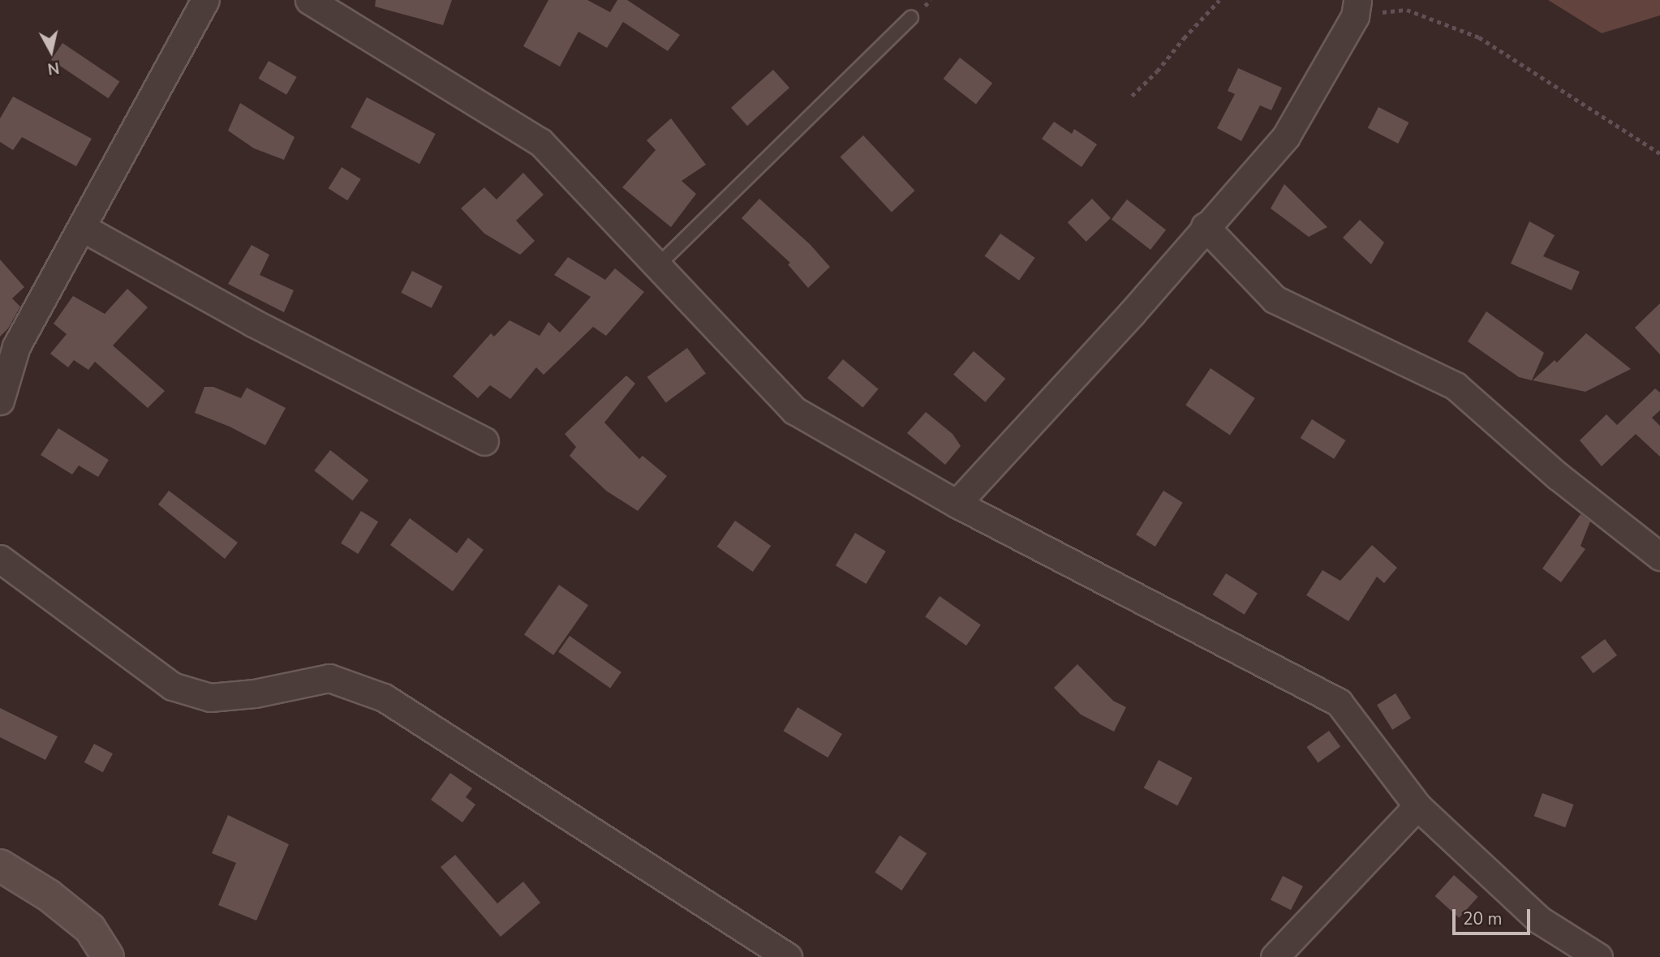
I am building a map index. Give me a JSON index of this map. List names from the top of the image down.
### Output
{
  "scale_bar": "20 m",
  "north": "bottom"
}
